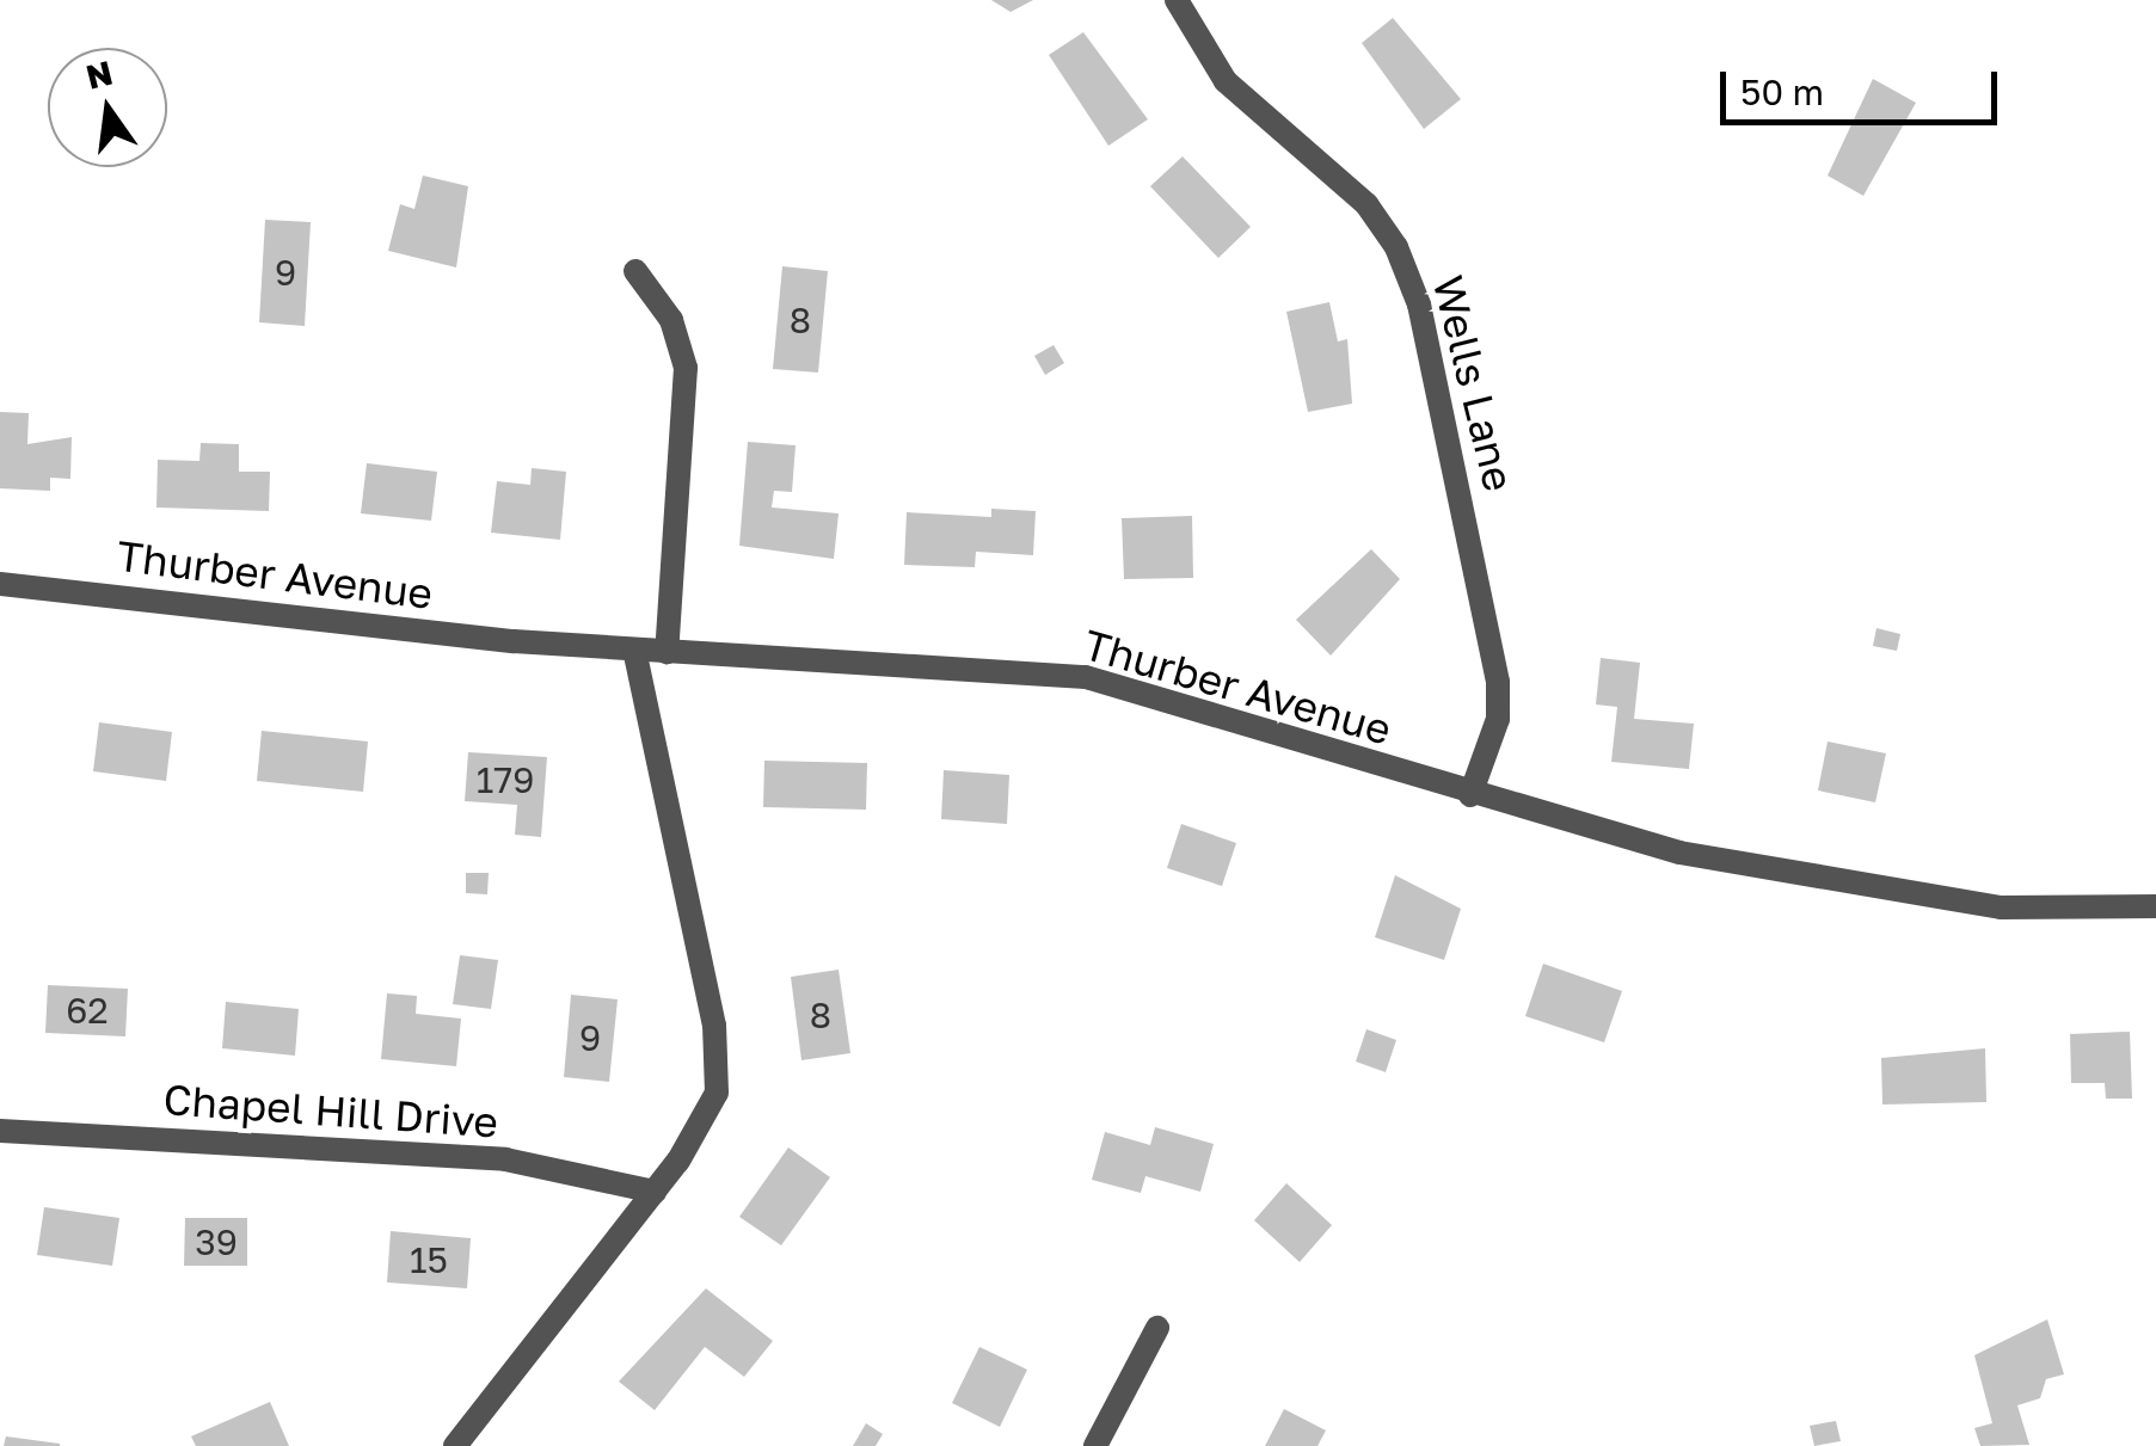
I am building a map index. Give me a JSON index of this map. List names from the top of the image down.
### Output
{
  "streets": {
    "street": ["Wells Lane", "Thurber Avenue", "Chapel Hill Drive"]
  },
  "crossings": [
    ["Wells Lane", "Thurber Avenue"]
  ],
  "house_numbers": [
    "9",
    "8",
    "179",
    "62",
    "8",
    "9",
    "39",
    "15"
  ],
  "scale_bar": "50 m",
  "north": "top"
}
